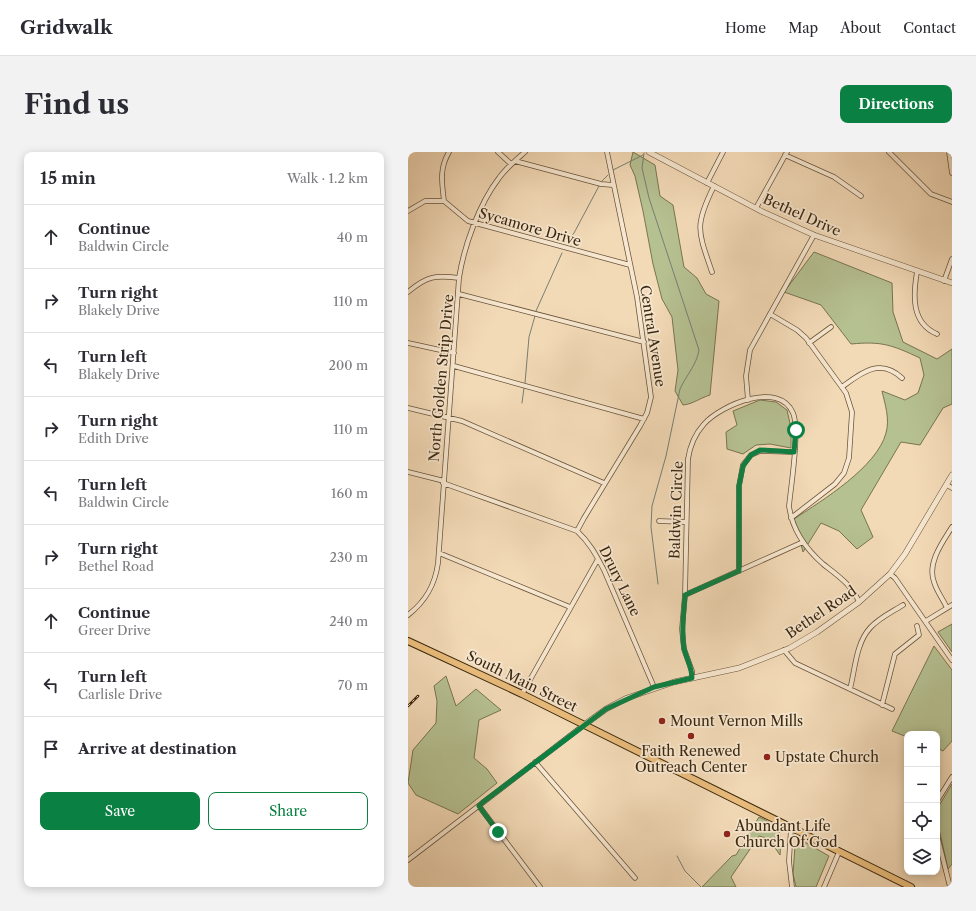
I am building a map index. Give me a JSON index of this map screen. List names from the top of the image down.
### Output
{
  "streets": {
    "main road": ["South Main Street"],
    "street": [
      "Bethel Drive",
      "Sycamore Drive",
      "Central Avenue",
      "North Golden Strip Drive",
      "Baldwin Circle",
      "Drury Lane",
      "Bethel Road"
    ]
  },
  "crossings": [
    ["Sycamore Drive", "Central Avenue"],
    ["Sycamore Drive", "North Golden Strip Drive"],
    ["Central Avenue", "Drury Lane"],
    ["North Golden Strip Drive", "Drury Lane"],
    ["Baldwin Circle", "Bethel Road"],
    ["Drury Lane", "Bethel Road"],
    ["Bethel Road", "South Main Street"]
  ],
  "places": [
    "Mount Vernon Mills",
    "Faith Renewed Outreach Center",
    "Upstate Church",
    "Abundant Life Church Of God"
  ],
  "page": {
    "header": "Gridwalk",
    "nav": [
      "Home",
      "Map",
      "About",
      "Contact"
    ],
    "buttons": [
      "Directions",
      ["Save", "Share"]
    ],
    "title": "Find us",
    "heading": ["15 min", "Walk · 1.2 km"],
    "list": [
      ["Continue", "Baldwin Circle", "40 m"],
      ["Turn right", "Blakely Drive", "110 m"],
      ["Turn left", "Blakely Drive", "200 m"],
      ["Turn right", "Edith Drive", "110 m"],
      ["Turn left", "Baldwin Circle", "160 m"],
      ["Turn right", "Bethel Road", "230 m"],
      ["Continue", "Greer Drive", "240 m"],
      ["Turn left", "Carlisle Drive", "70 m"],
      "Arrive at destination"
    ],
    "map_buttons": ["+", "−"]
  }
}
